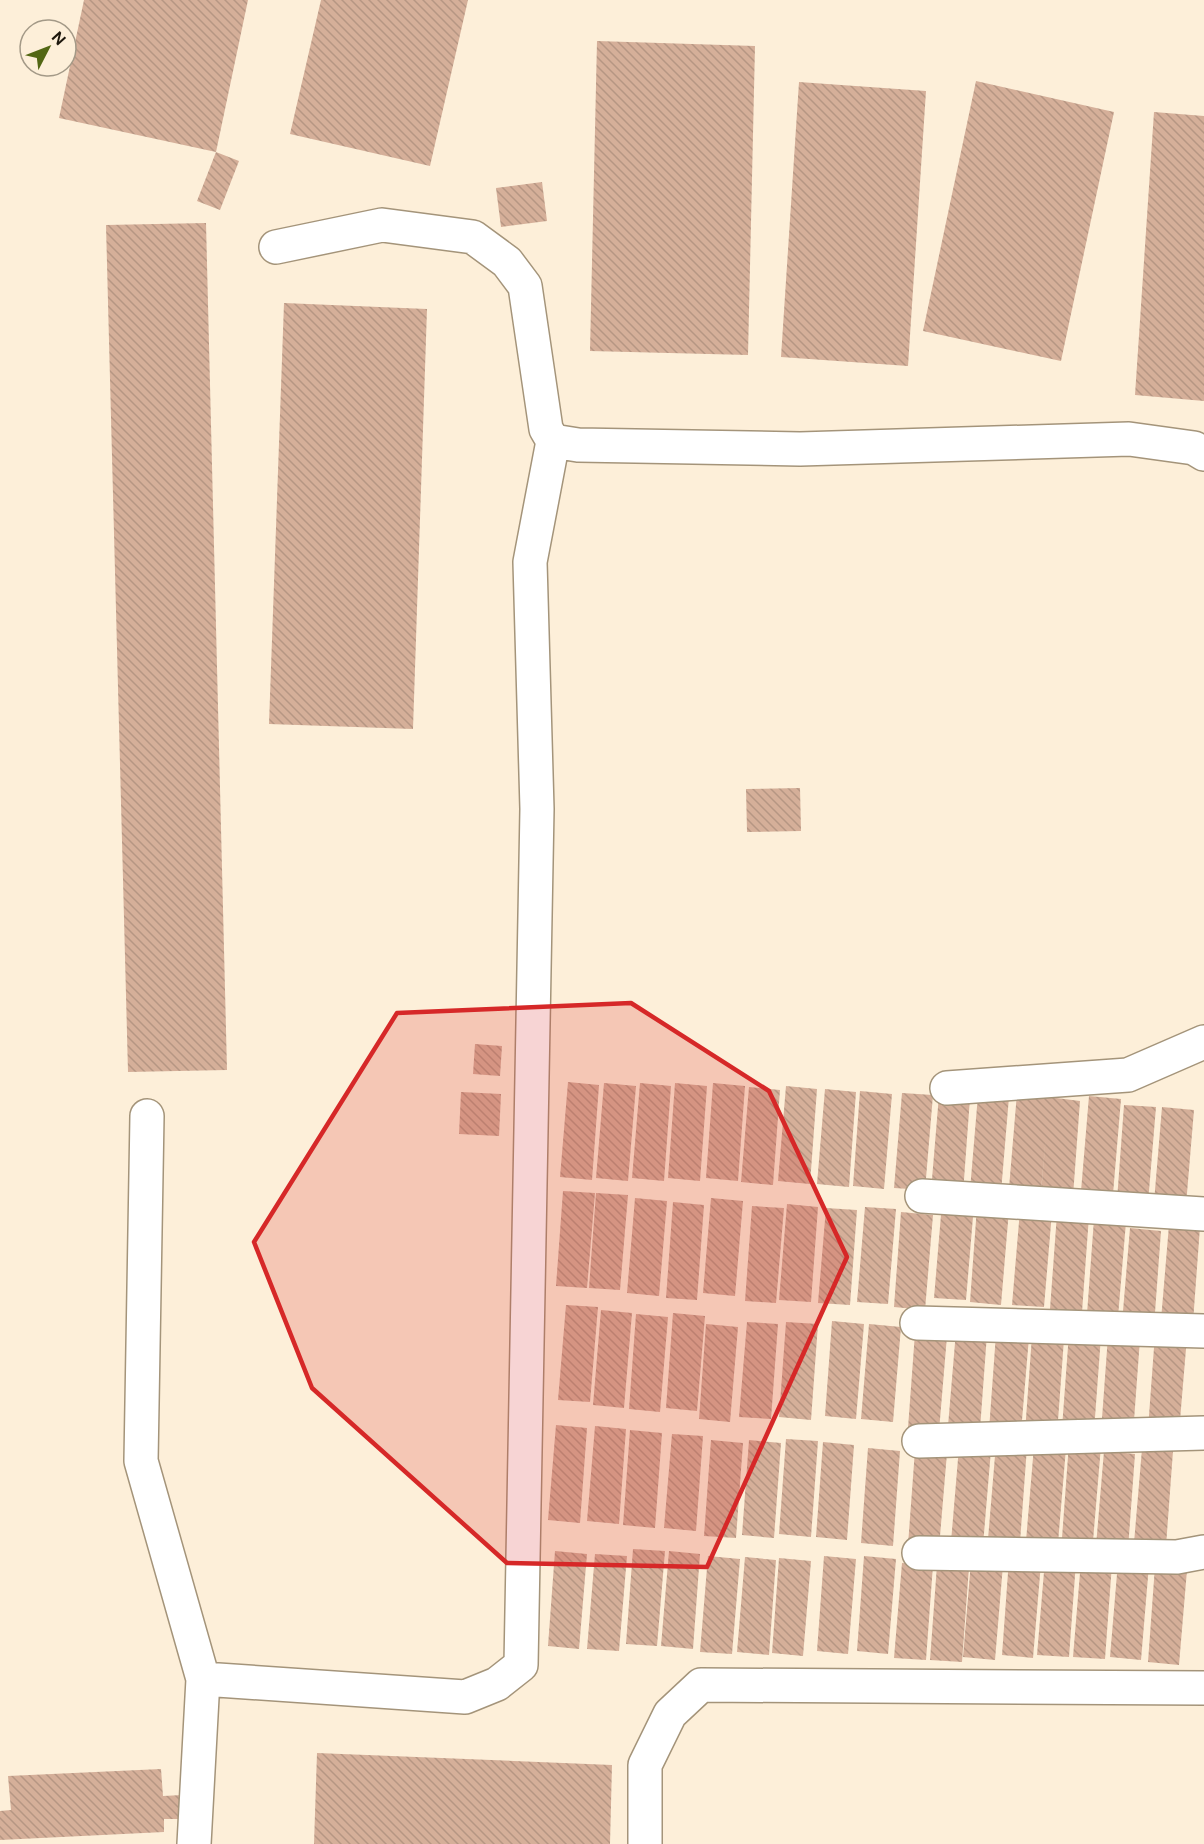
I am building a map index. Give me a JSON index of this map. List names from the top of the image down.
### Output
{
  "north": "top right"
}
